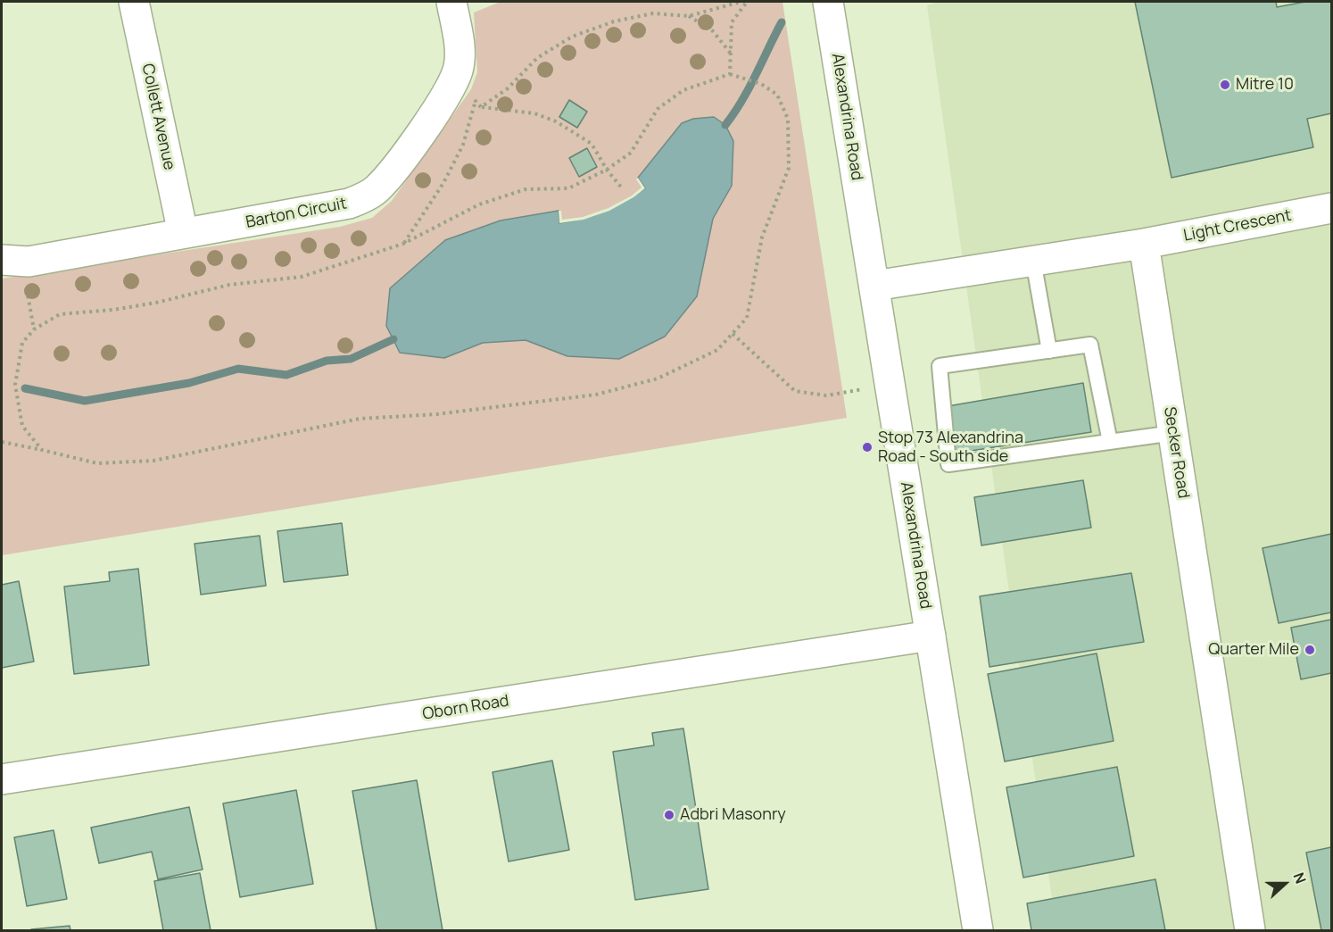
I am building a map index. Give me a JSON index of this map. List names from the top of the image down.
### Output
{
  "streets": {
    "street": [
      "Collett Avenue",
      "Alexandrina Road",
      "Barton Circuit",
      "Light Crescent",
      "Secker Road",
      "Oborn Road"
    ]
  },
  "crossings": [
    ["Collett Avenue", "Barton Circuit"],
    ["Alexandrina Road", "Oborn Road"],
    ["Light Crescent", "Secker Road"]
  ],
  "places": [
    "Mitre 10",
    "Stop 73 Alexandrina Road - South side",
    "Quarter Mile",
    "Adbri Masonry"
  ],
  "north": "right"
}
